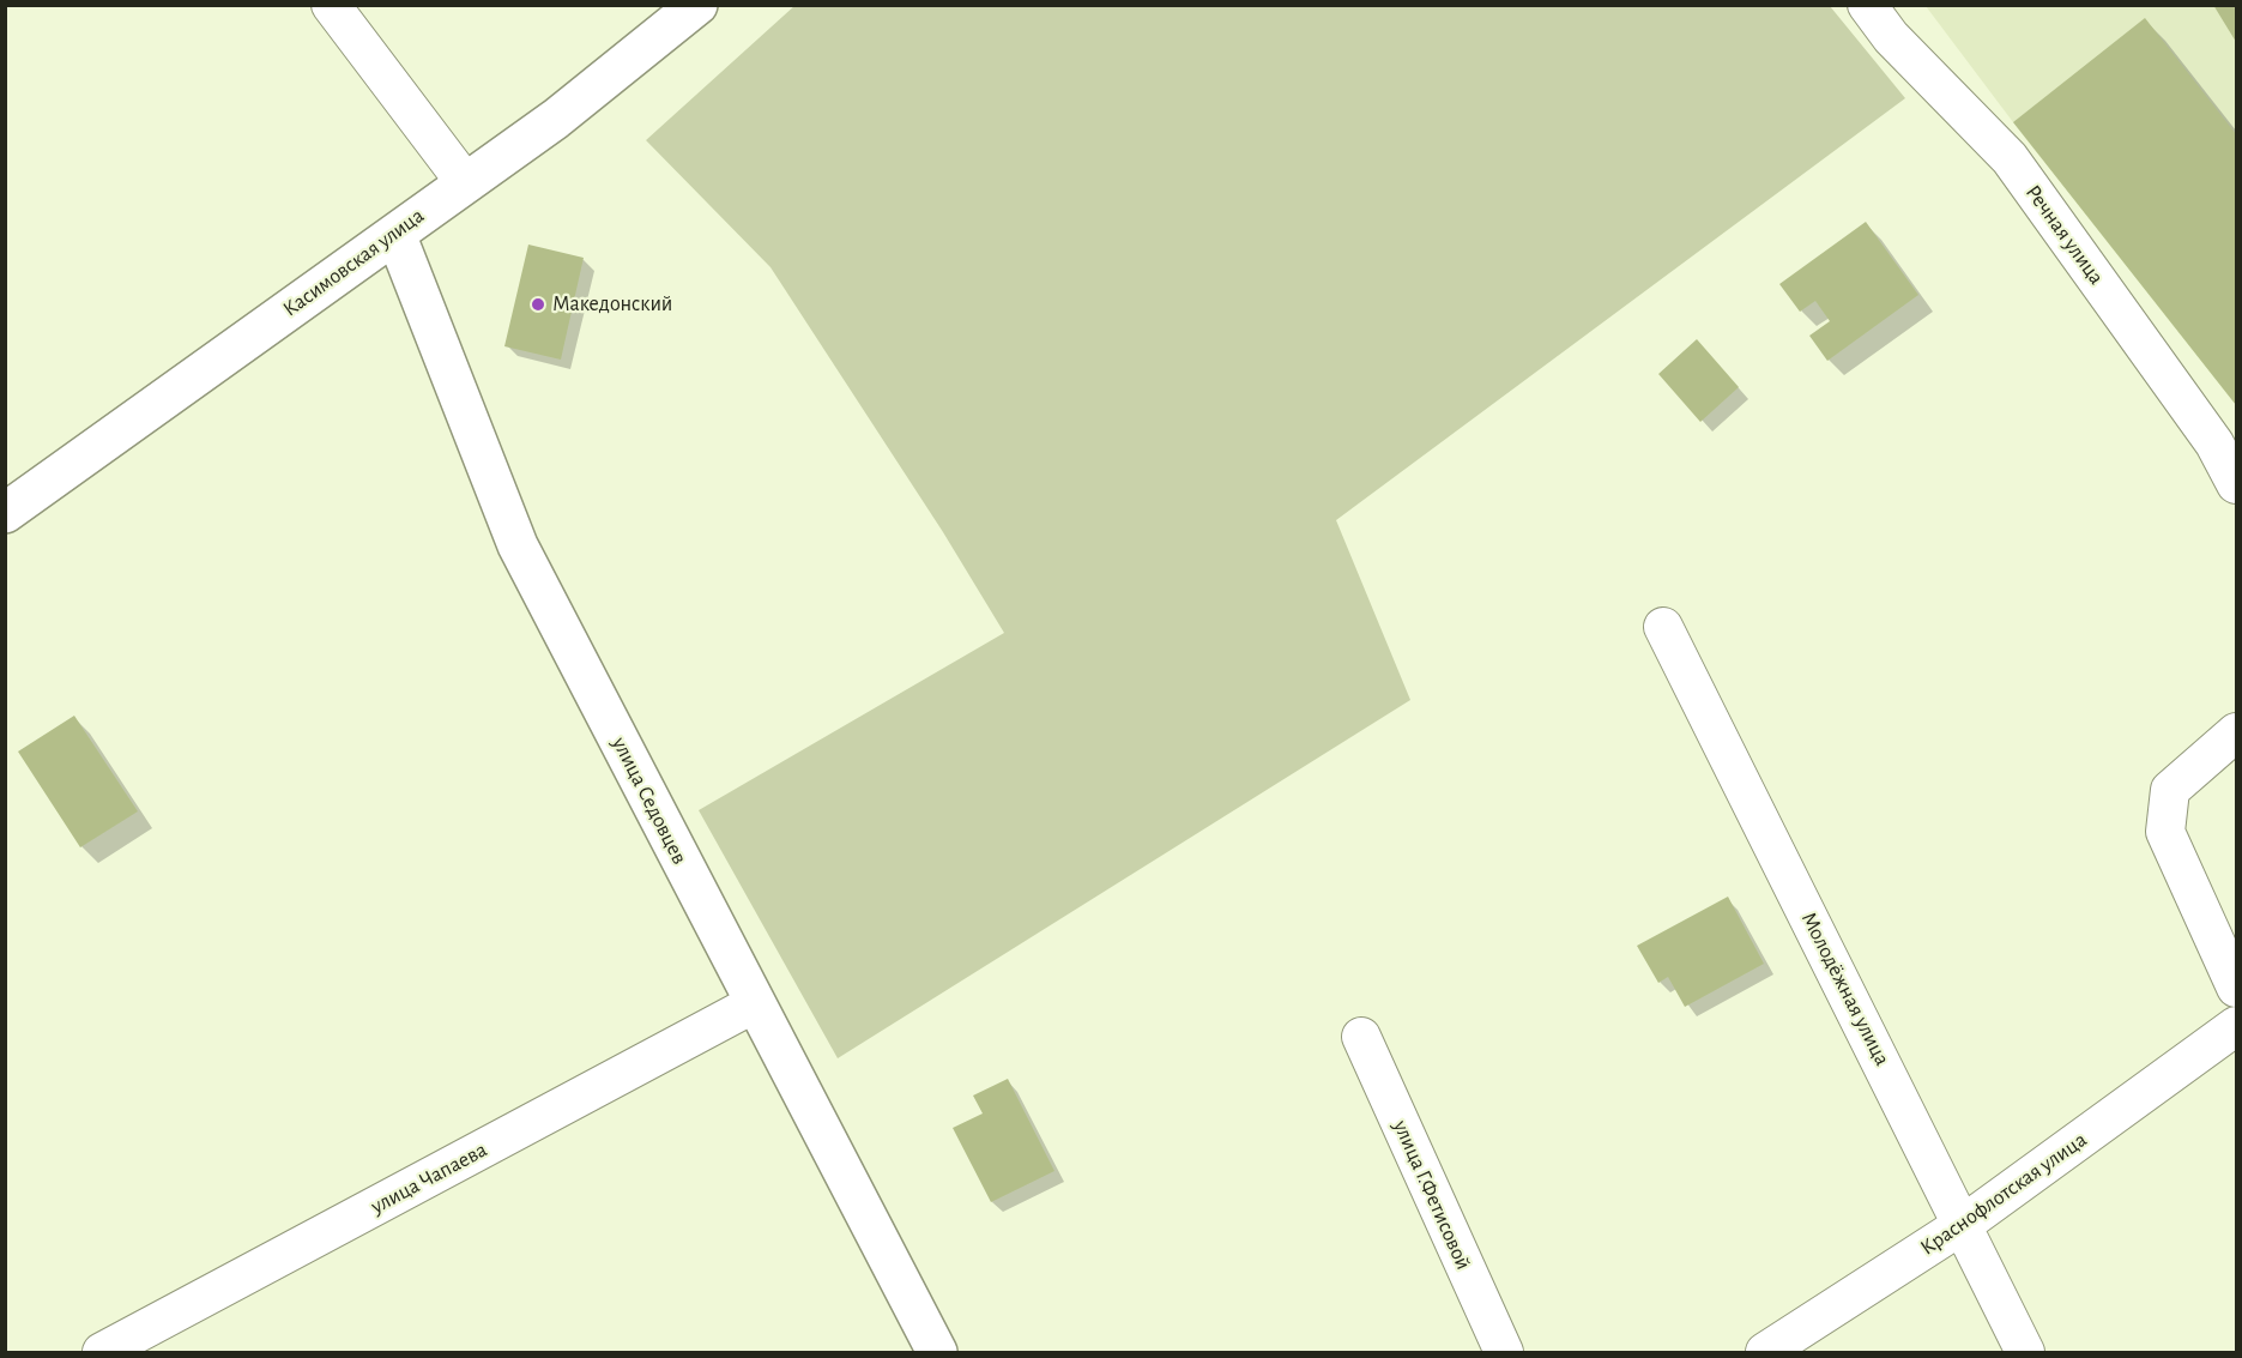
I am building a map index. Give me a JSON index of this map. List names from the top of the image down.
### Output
{
  "streets": {
    "street": [
      "Речная улица",
      "Касимовская улица",
      "улица Седовцев",
      "Молодёжная улица",
      "улица Чапаева",
      "Краснофлотская улица",
      "улица Г.Фетисовой"
    ]
  },
  "crossings": [
    ["Касимовская улица", "улица Седовцев"],
    ["улица Седовцев", "улица Чапаева"],
    ["Молодёжная улица", "Краснофлотская улица"]
  ],
  "places": ["Македонский"]
}
